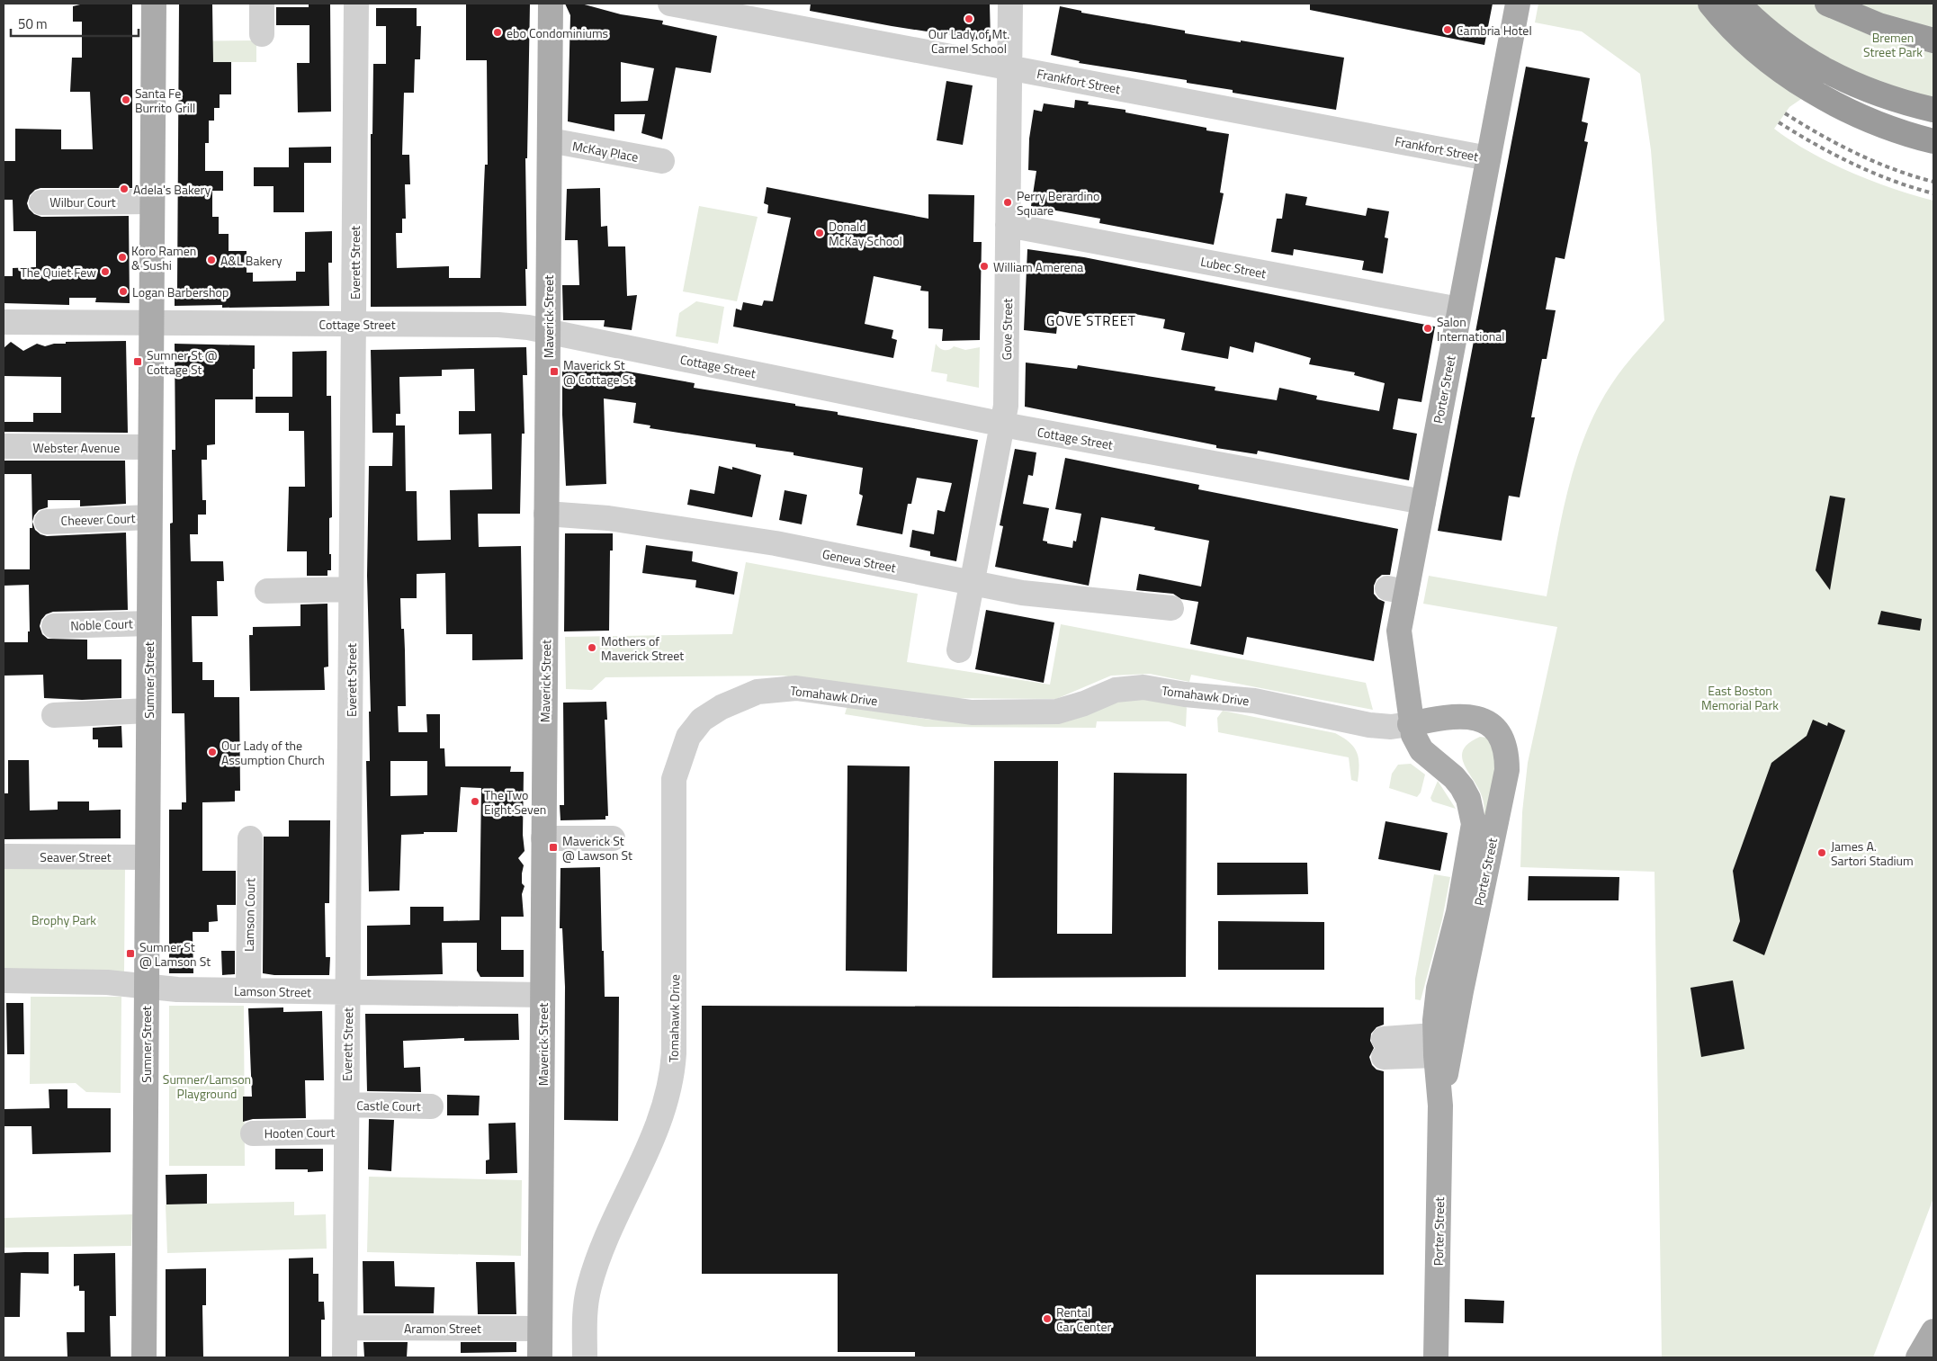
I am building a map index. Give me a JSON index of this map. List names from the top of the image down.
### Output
{
  "streets": {
    "main road": ["Maverick Street", "Porter Street", "Sumner Street"],
    "street": [
      "Frankfort Street",
      "McKay Place",
      "Wilbur Court",
      "Everett Street",
      "Lubec Street",
      "Cottage Street",
      "Gove Street",
      "Webster Avenue",
      "Cheever Court",
      "Geneva Street",
      "Noble Court",
      "Tomahawk Drive",
      "Seaver Street",
      "Lamson Court",
      "Lamson Street",
      "Castle Court",
      "Hooten Court",
      "Aramon Street"
    ]
  },
  "crossings": [
    ["Frankfort Street", "Gove Street"],
    ["Frankfort Street", "Porter Street"],
    ["McKay Place", "Maverick Street"],
    ["Wilbur Court", "Sumner Street"],
    ["Everett Street", "Cottage Street"],
    ["Everett Street", "Lamson Street"],
    ["Everett Street", "Castle Court"],
    ["Everett Street", "Hooten Court"],
    ["Everett Street", "Aramon Street"],
    ["Lubec Street", "Gove Street"],
    ["Lubec Street", "Porter Street"],
    ["Maverick Street", "Cottage Street"],
    ["Maverick Street", "Geneva Street"],
    ["Maverick Street", "Lamson Street"],
    ["Maverick Street", "Aramon Street"],
    ["Cottage Street", "Gove Street"],
    ["Cottage Street", "Porter Street"],
    ["Cottage Street", "Sumner Street"],
    ["Gove Street", "Geneva Street"],
    ["Porter Street", "Tomahawk Drive"],
    ["Webster Avenue", "Sumner Street"],
    ["Cheever Court", "Sumner Street"],
    ["Noble Court", "Sumner Street"],
    ["Sumner Street", "Seaver Street"],
    ["Sumner Street", "Lamson Street"],
    ["Lamson Court", "Lamson Street"]
  ],
  "districts": ["GOVE STREET"],
  "parks": [
    "Bremen Street Park",
    "East Boston Memorial Park",
    "Brophy Park",
    "Sumner/Lamson Playground"
  ],
  "places": {
    "other": [
      "Our Lady of Mt. Carmel School",
      "Cambria Hotel",
      "ebo Condominiums",
      "Santa Fe Burrito Grill",
      "Adela's Bakery",
      "Perry Berardino Square",
      "Donald McKay School",
      "Koro Ramen & Sushi",
      "A&L Bakery",
      "William Amerena",
      "The Quiet Few",
      "Logan Barbershop",
      "Salon International",
      "Mothers of Maverick Street",
      "Our Lady of the Assumption Church",
      "The Two Eight Seven",
      "James A. Sartori Stadium",
      "Rental Car Center"
    ],
    "transit": [
      "Sumner St @ Cottage St",
      "Maverick St @ Cottage St",
      "Maverick St @ Lawson St",
      "Sumner St @ Lamson St"
    ]
  },
  "scale_bar": "50 m"
}
